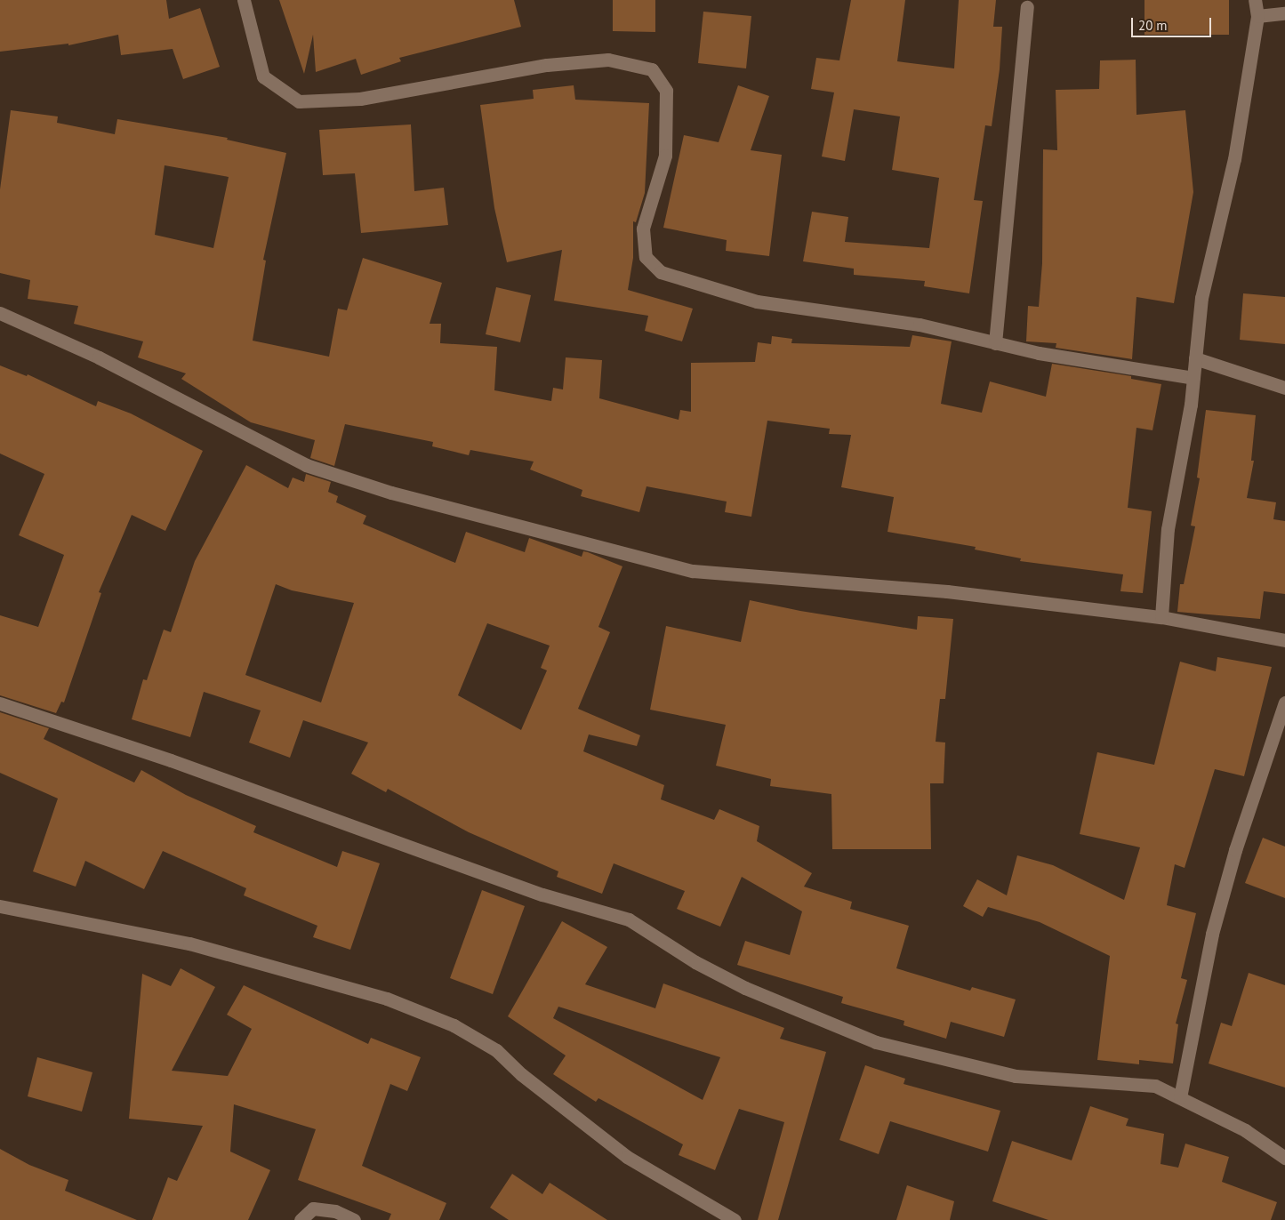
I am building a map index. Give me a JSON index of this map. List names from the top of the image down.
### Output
{
  "scale_bar": "20 m"
}
